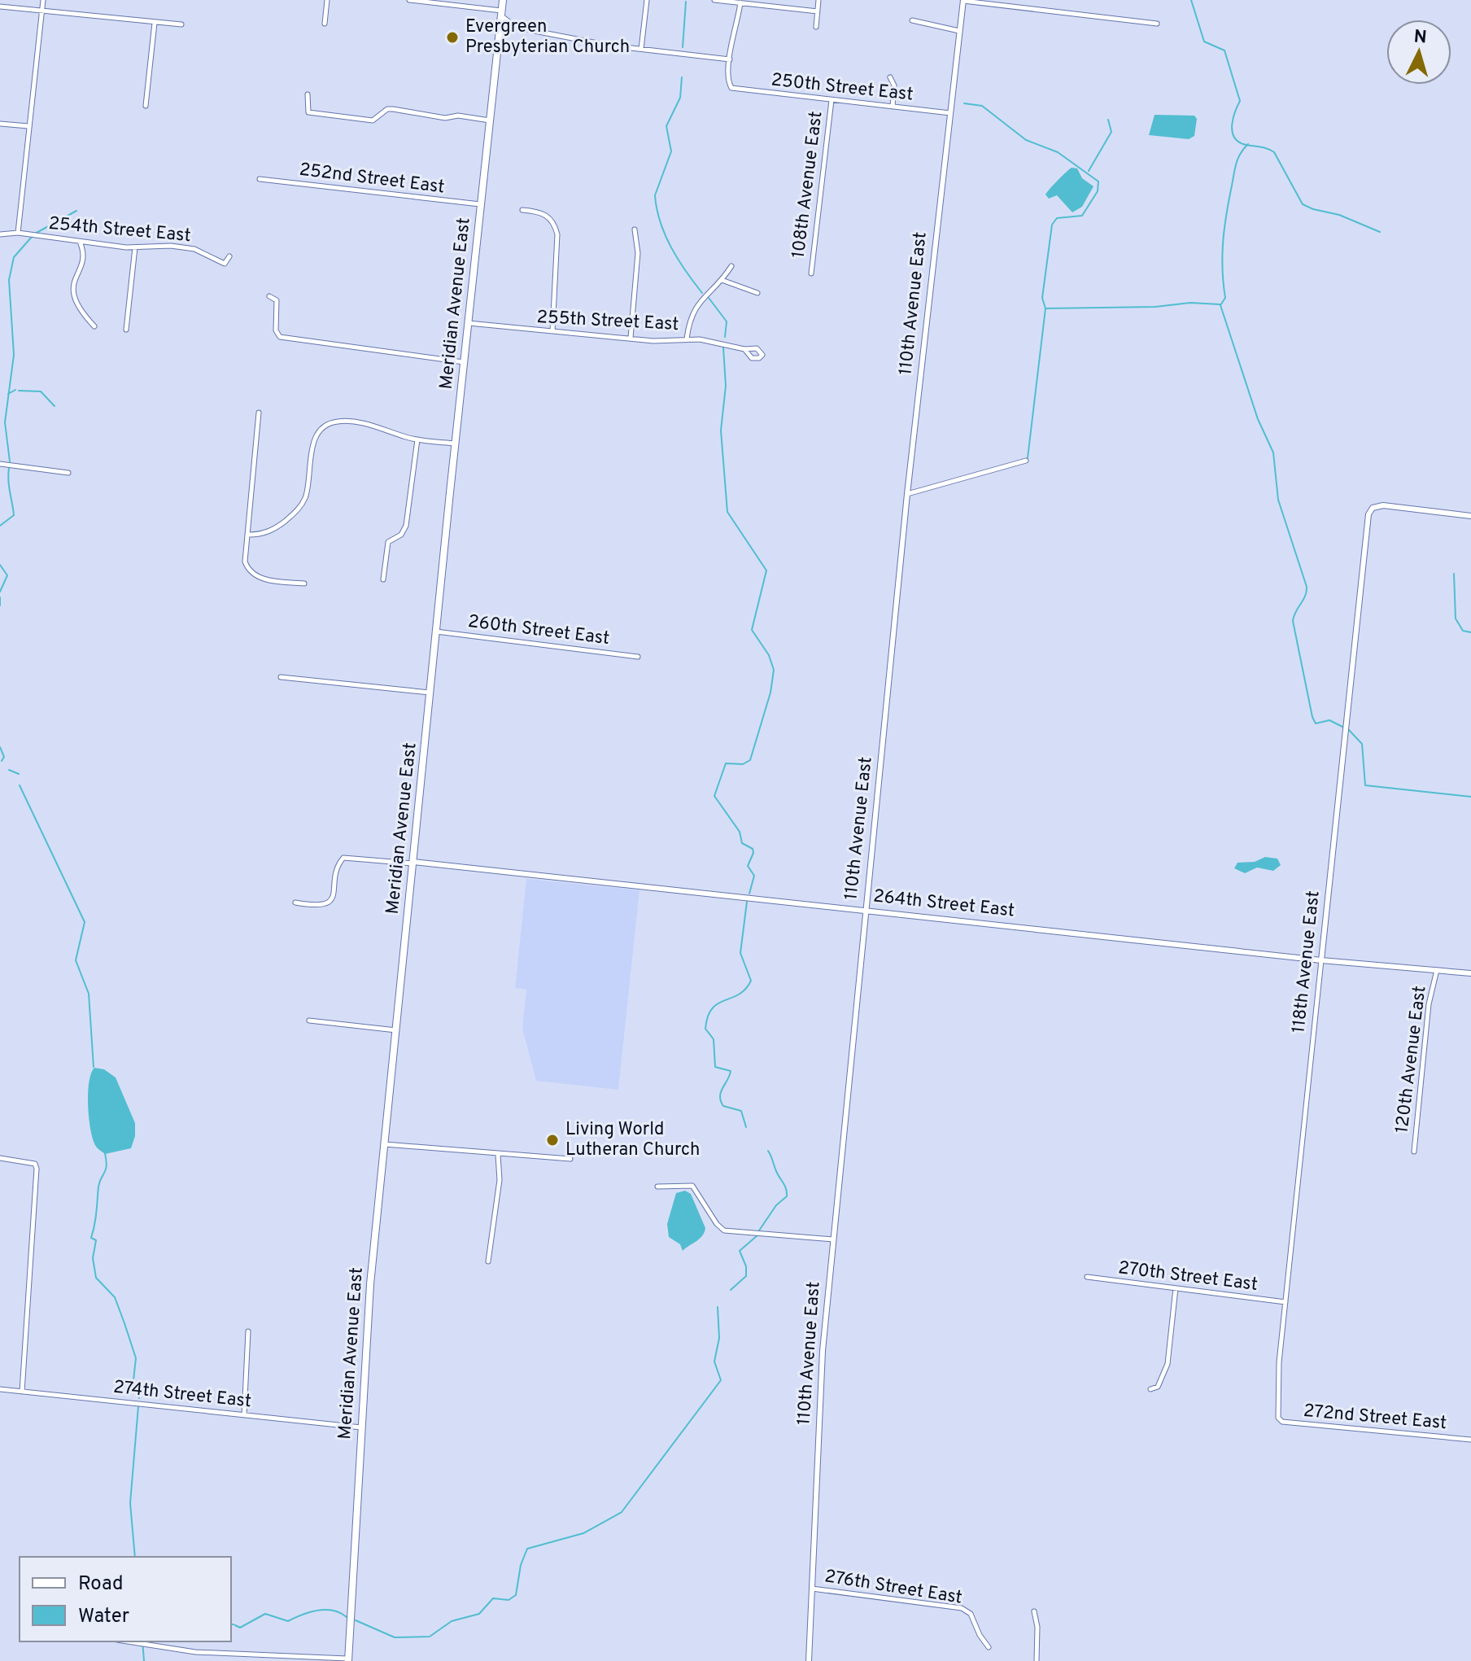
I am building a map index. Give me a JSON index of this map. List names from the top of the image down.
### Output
{
  "streets": {
    "main road": ["Meridian Avenue East"],
    "street": [
      "250th Street East",
      "252nd Street East",
      "108th Avenue East",
      "254th Street East",
      "110th Avenue East",
      "255th Street East",
      "260th Street East",
      "264th Street East",
      "118th Avenue East",
      "120th Avenue East",
      "270th Street East",
      "274th Street East",
      "272nd Street East",
      "276th Street East"
    ]
  },
  "crossings": [
    ["250th Street East", "108th Avenue East"],
    ["250th Street East", "110th Avenue East"],
    ["252nd Street East", "Meridian Avenue East"],
    ["Meridian Avenue East", "255th Street East"],
    ["Meridian Avenue East", "260th Street East"],
    ["Meridian Avenue East", "264th Street East"],
    ["Meridian Avenue East", "274th Street East"],
    ["110th Avenue East", "264th Street East"],
    ["110th Avenue East", "276th Street East"],
    ["264th Street East", "118th Avenue East"],
    ["264th Street East", "120th Avenue East"],
    ["118th Avenue East", "270th Street East"],
    ["118th Avenue East", "272nd Street East"]
  ],
  "places": ["Evergreen Presbyterian Church", "Living World Lutheran Church"],
  "legend": ["Road", "Water"],
  "north": "top"
}
